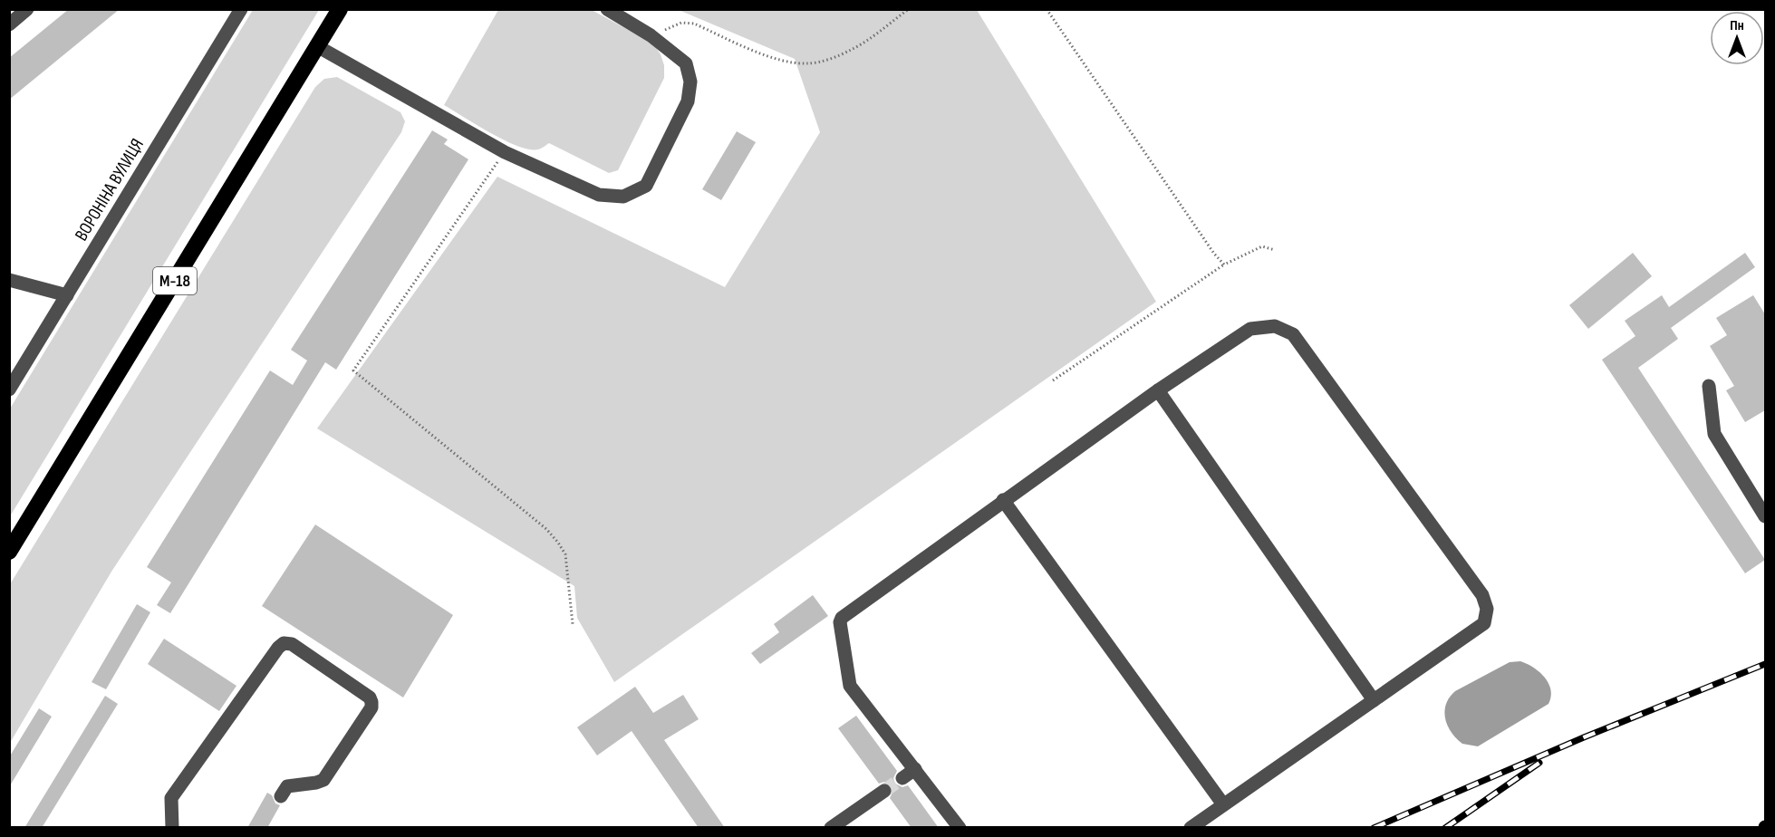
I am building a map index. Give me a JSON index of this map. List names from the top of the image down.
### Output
{
  "streets": {
    "highway": ["М-18"],
    "street": ["ВОРОНІНА ВУЛИЦЯ"]
  },
  "north": "top"
}
